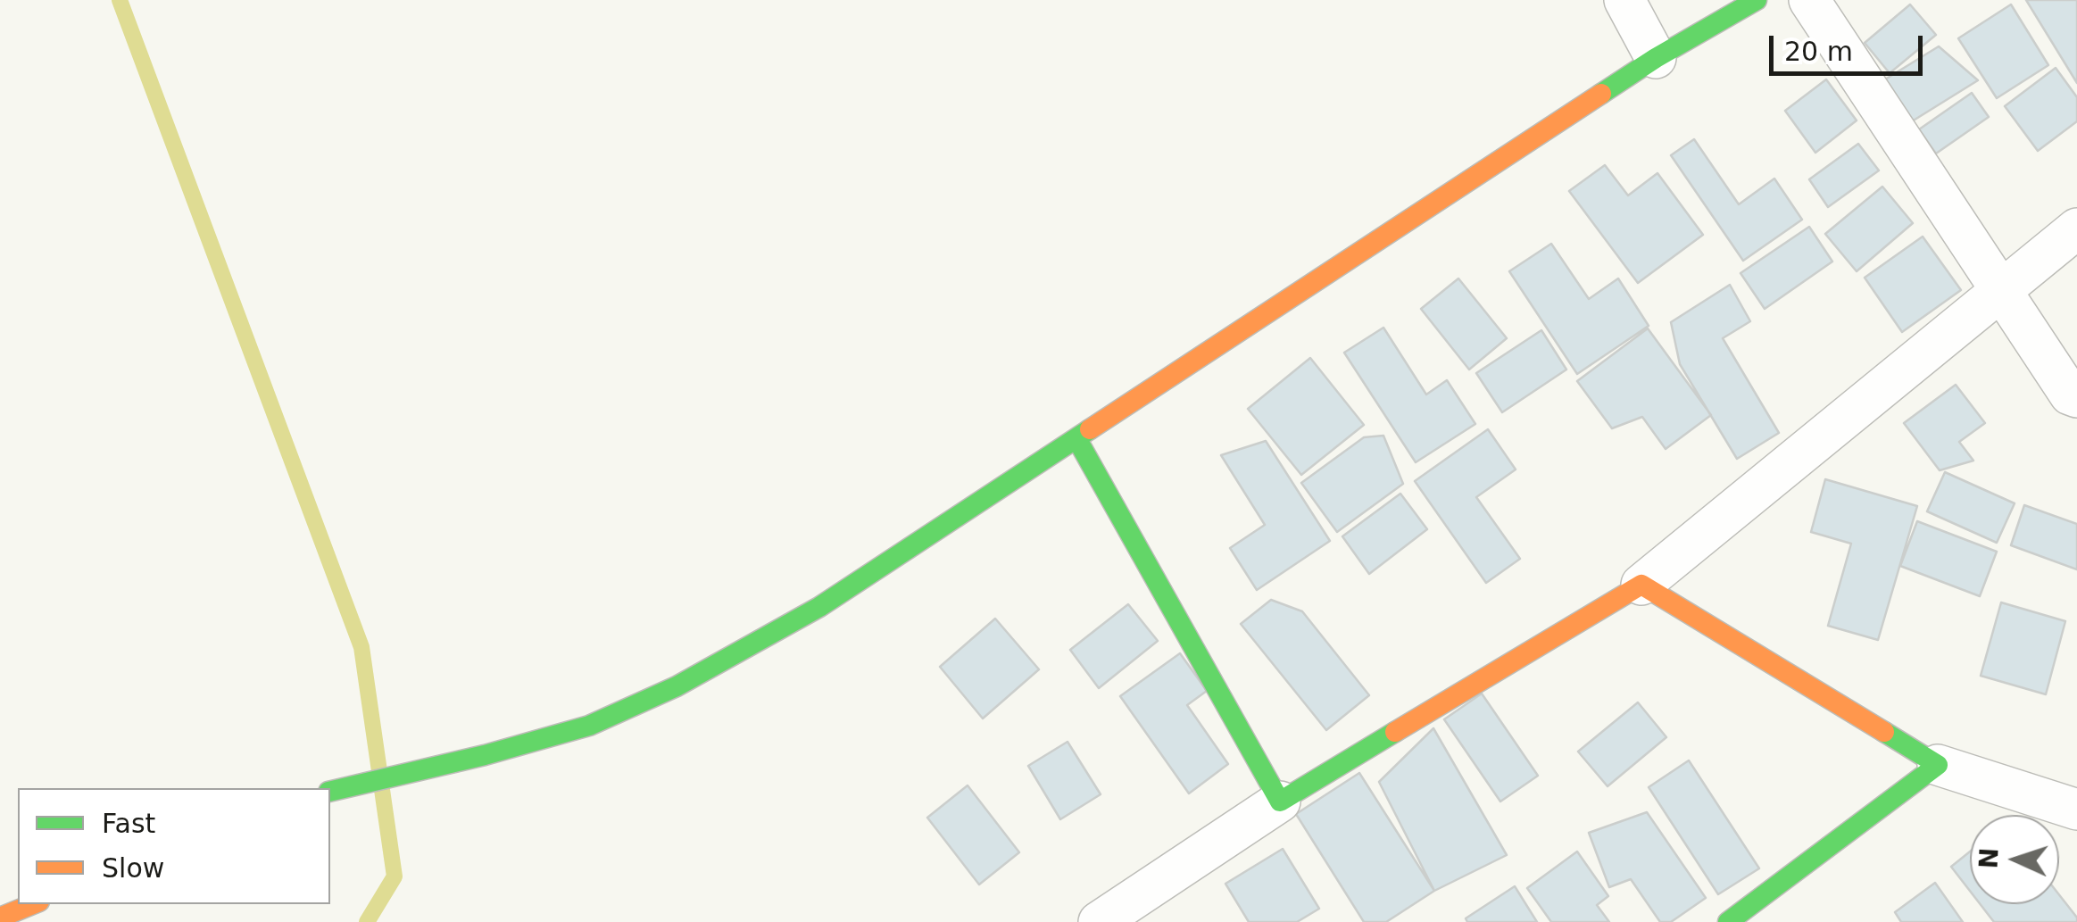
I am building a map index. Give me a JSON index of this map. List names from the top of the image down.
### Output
{
  "legend": ["Fast", "Slow"],
  "scale_bar": "20 m",
  "north": "left"
}
